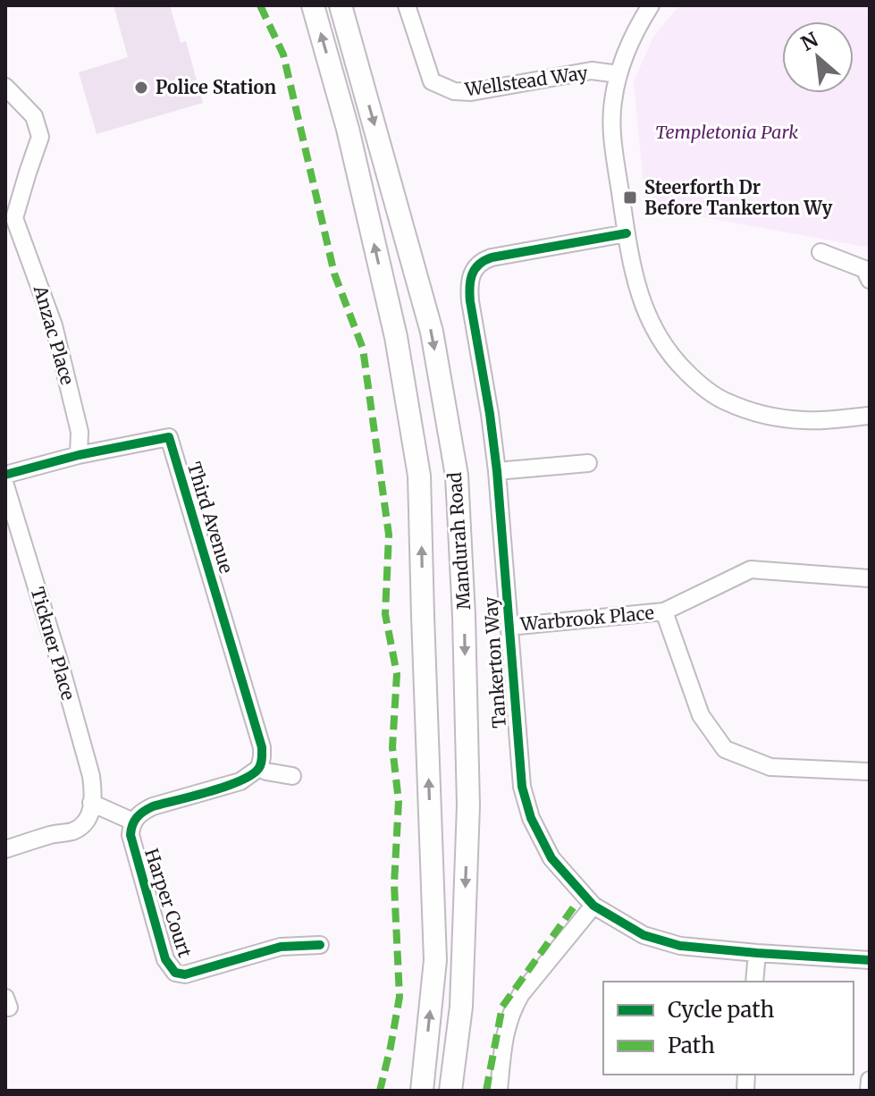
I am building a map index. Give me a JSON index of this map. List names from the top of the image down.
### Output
{
  "streets": {
    "highway": ["Mandurah Road"],
    "street": [
      "Wellstead Way",
      "Anzac Place",
      "Third Avenue",
      "Warbrook Place",
      "Tickner Place",
      "Tankerton Way",
      "Harper Court"
    ]
  },
  "crossings": [
    ["Anzac Place", "Third Avenue"],
    ["Warbrook Place", "Tankerton Way"]
  ],
  "parks": ["Templetonia Park"],
  "places": {
    "other": ["Police Station"],
    "transit": ["Steerforth Dr Before Tankerton Wy"]
  },
  "legend": ["Cycle path", "Path"],
  "north": "top left"
}
